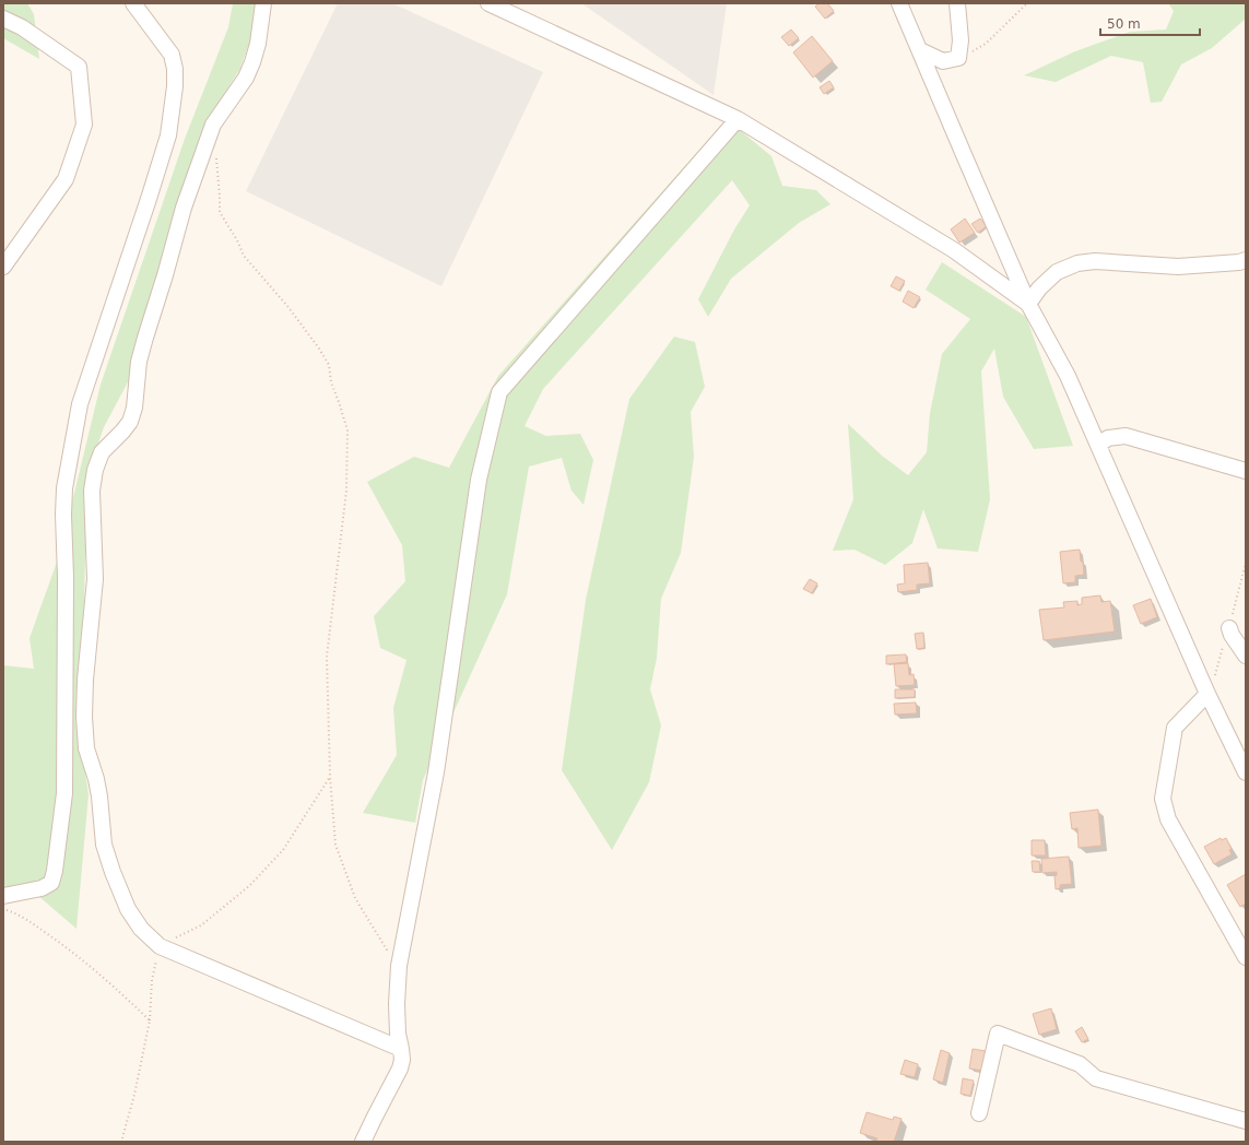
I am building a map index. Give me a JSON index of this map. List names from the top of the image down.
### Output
{
  "scale_bar": "50 m"
}
